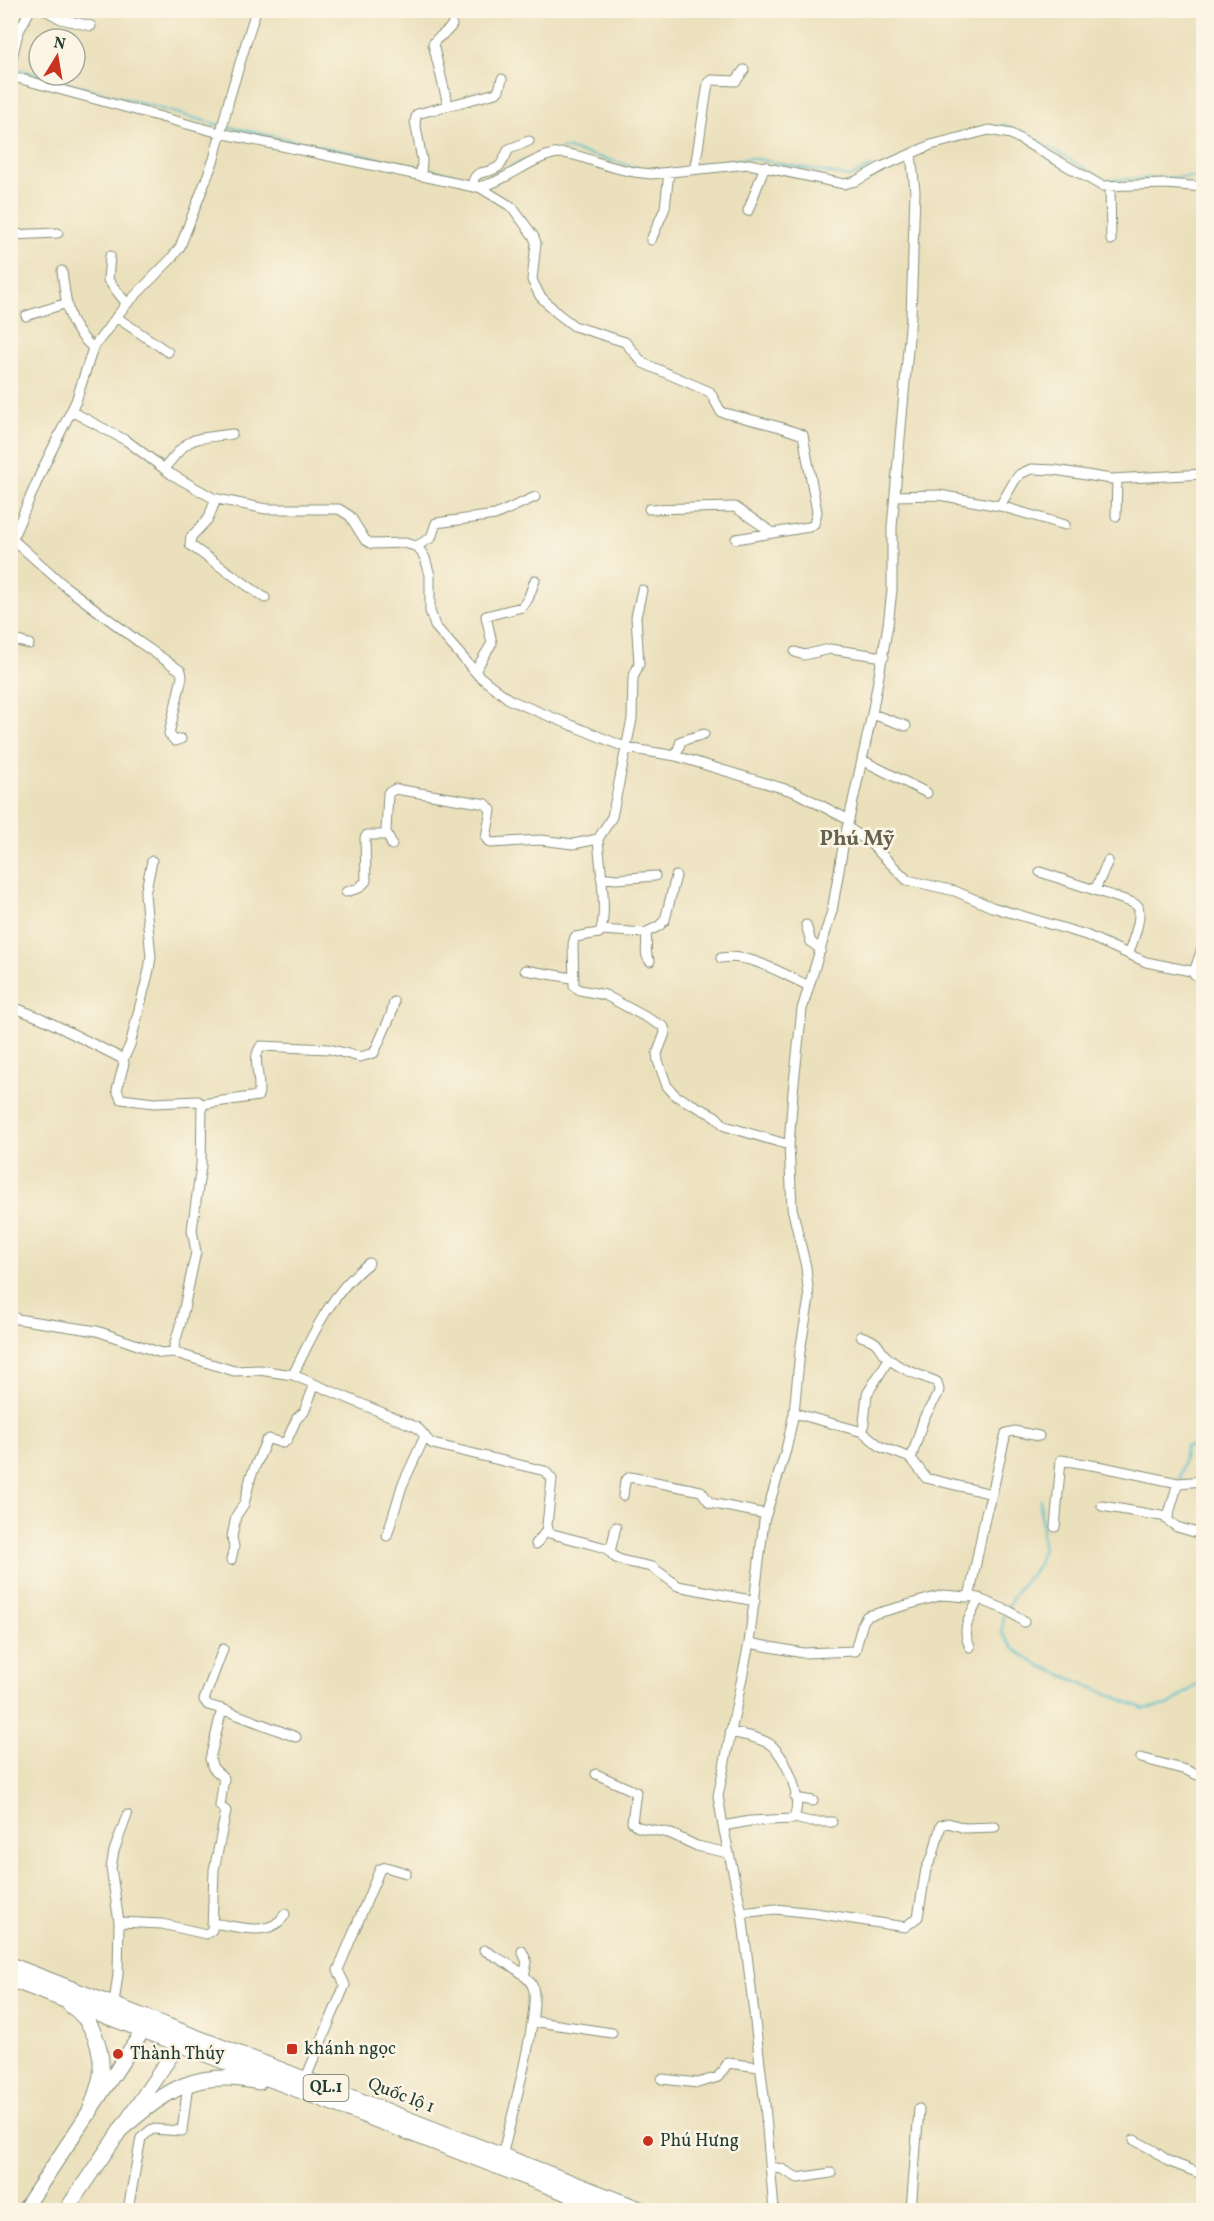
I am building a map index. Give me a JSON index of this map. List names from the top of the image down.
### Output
{
  "streets": {
    "highway": ["QL.1", "Quốc lộ 1"]
  },
  "districts": ["Phú Mỹ"],
  "places": {
    "transit": ["khánh ngọc"],
    "other": ["Thành Thúy", "Phú Hưng"]
  },
  "north": "top"
}
